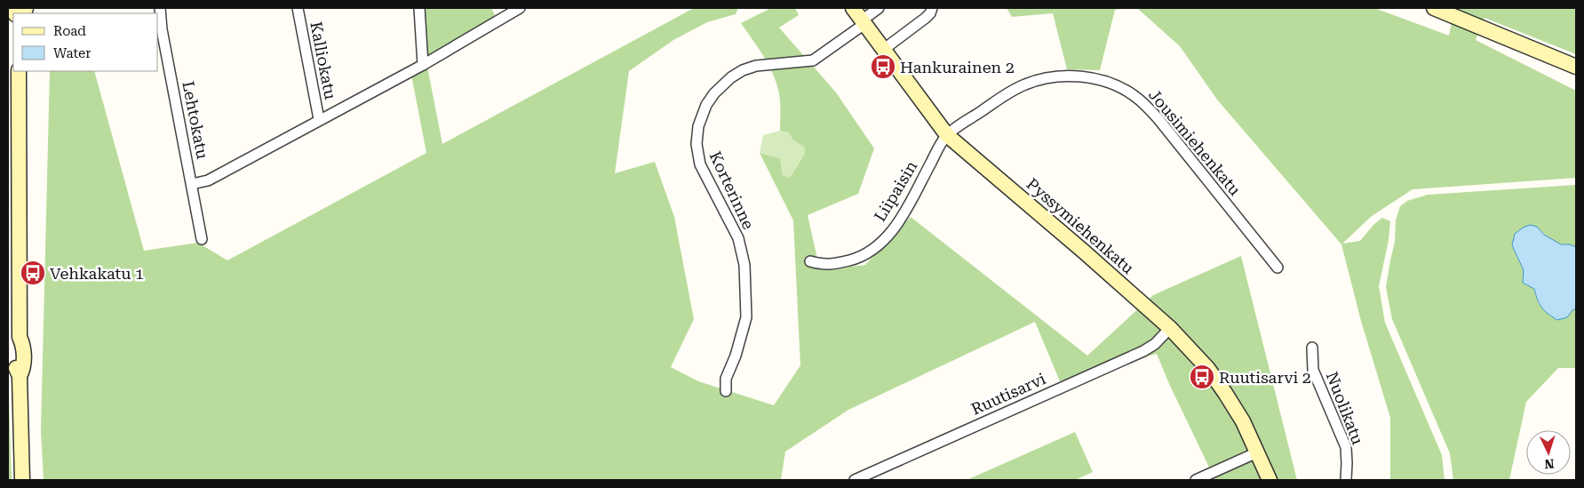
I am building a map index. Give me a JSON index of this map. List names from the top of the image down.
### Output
{
  "streets": {
    "street": [
      "Kalliokatu",
      "Lehtokatu",
      "Jousimiehenkatu",
      "Korterinne",
      "Liipaisin",
      "Pyssymiehenkatu",
      "Ruutisarvi",
      "Nuolikatu"
    ]
  },
  "crossings": [
    ["Jousimiehenkatu", "Liipaisin"],
    ["Jousimiehenkatu", "Pyssymiehenkatu"],
    ["Korterinne", "Pyssymiehenkatu"],
    ["Liipaisin", "Pyssymiehenkatu"],
    ["Pyssymiehenkatu", "Ruutisarvi"]
  ],
  "places": {
    "bus stop": ["Hankurainen 2", "Vehkakatu 1", "Ruutisarvi 2"]
  },
  "legend": ["Road", "Water"],
  "north": "bottom"
}
